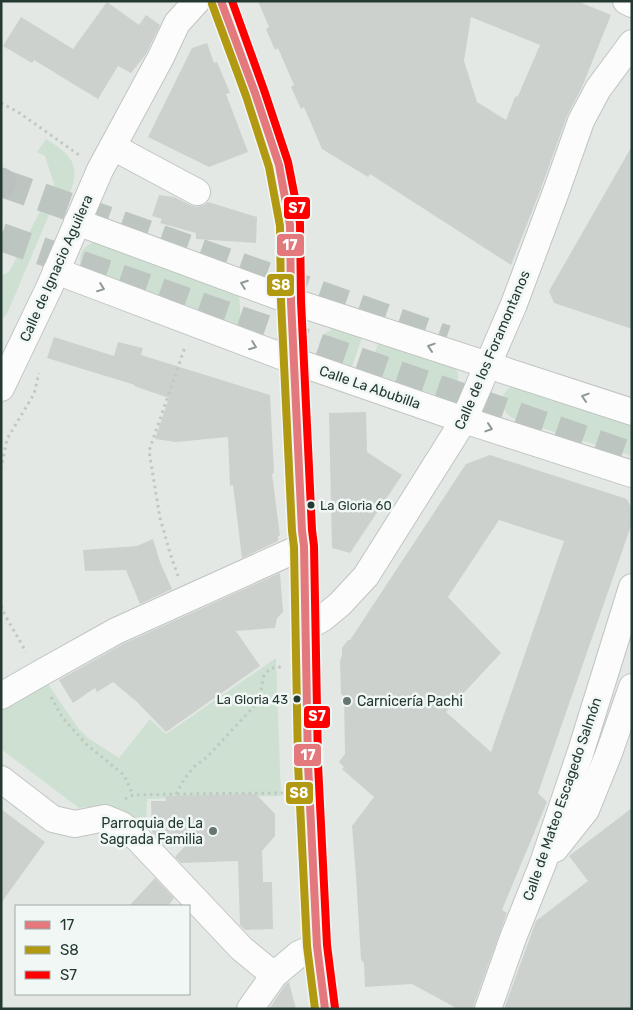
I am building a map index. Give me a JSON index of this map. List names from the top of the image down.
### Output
{
  "streets": {
    "street": [
      "Calle de Ignacio Aguilera",
      "Calle de los Foramontanos",
      "Calle La Abubilla",
      "Calle de Mateo Escagedo Salmón"
    ]
  },
  "crossings": [
    ["Calle de Ignacio Aguilera", "Calle La Abubilla"],
    ["Calle de los Foramontanos", "Calle La Abubilla"]
  ],
  "places": [
    "La Gloria 60",
    "La Gloria 43",
    "Carnicería Pachi",
    "Parroquia de La Sagrada Familia"
  ],
  "lines": ["transit line 17", "transit line S7", "transit line S8"],
  "legend": ["17", "S8", "S7"]
}
